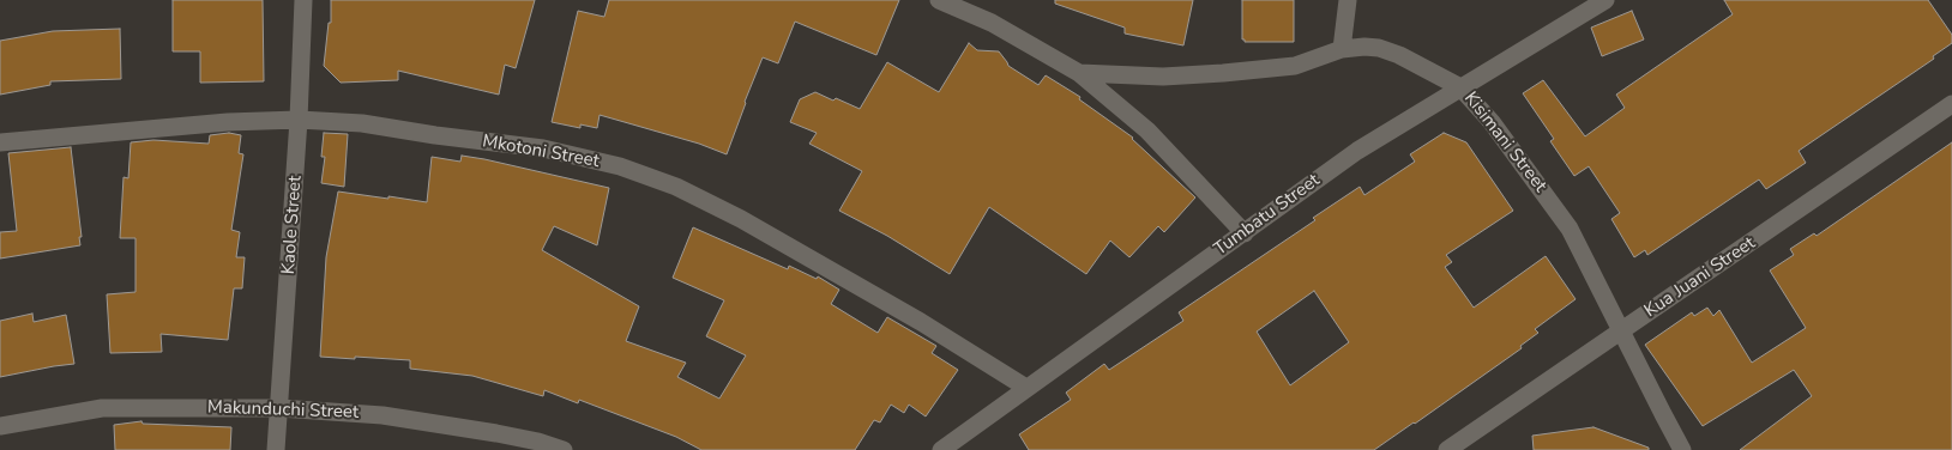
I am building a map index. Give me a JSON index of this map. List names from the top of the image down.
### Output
{
  "streets": {
    "street": [
      "Kisimani Street",
      "Mkotoni Street",
      "Tumbatu Street",
      "Kaole Street",
      "Kua Juani Street",
      "Makunduchi Street"
    ]
  },
  "crossings": [
    ["Kisimani Street", "Tumbatu Street"],
    ["Kisimani Street", "Kua Juani Street"],
    ["Mkotoni Street", "Tumbatu Street"],
    ["Mkotoni Street", "Kaole Street"],
    ["Kaole Street", "Makunduchi Street"]
  ]
}
